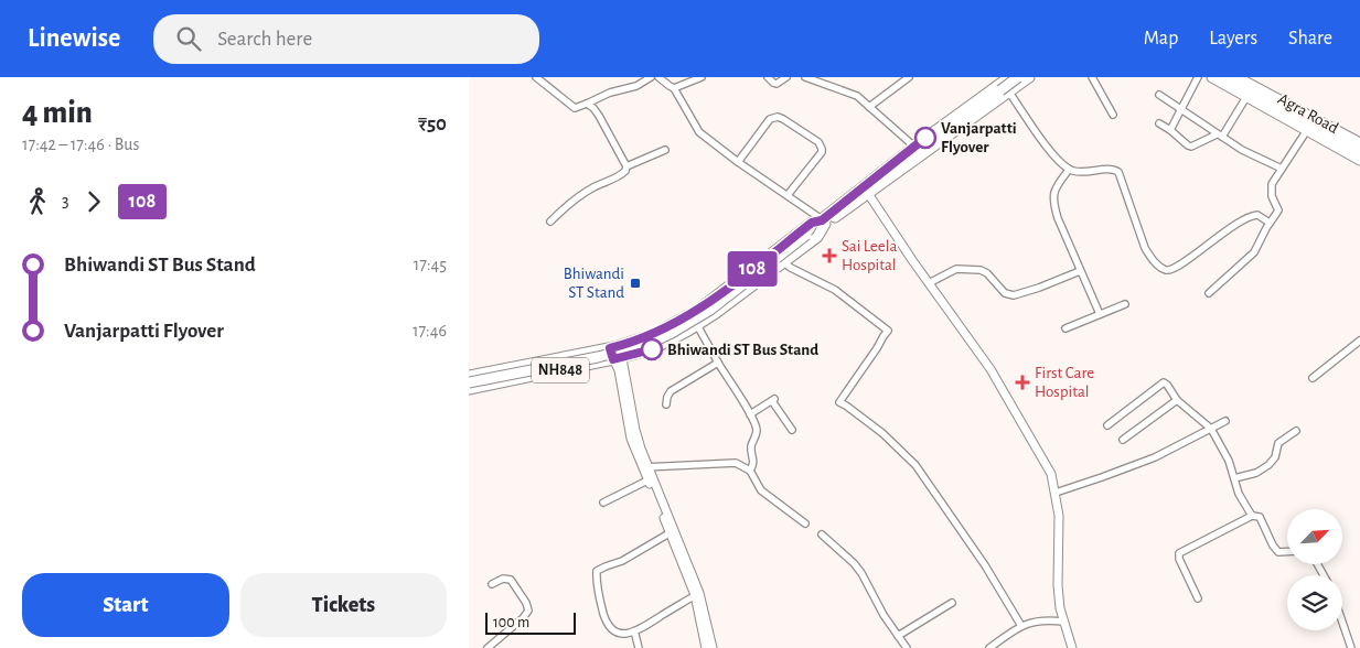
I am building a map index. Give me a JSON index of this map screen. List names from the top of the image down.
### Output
{
  "streets": {
    "main road": ["Agra Road", "NH848"]
  },
  "places": {
    "other": ["Vanjarpatti Flyover", "Bhiwandi ST Bus Stand"],
    "health": ["Sai Leela Hospital", "First Care Hospital"],
    "transit": ["Bhiwandi ST Stand"]
  },
  "lines": ["bus line 108"],
  "scale_bar": "100 m",
  "north": "top right",
  "page": {
    "header": "Linewise",
    "search": "Search here",
    "nav": ["Map", "Layers", "Share"],
    "heading": ["4 min", "17:42 – 17:46 · Bus", "₹50"],
    "on_map": "108",
    "legs": ["3", "108"],
    "list": [
      {
        "name": "Bhiwandi ST Bus Stand",
        "value": "17:45"
      },
      {
        "name": "Vanjarpatti Flyover",
        "value": "17:46"
      }
    ],
    "buttons": ["Start", "Tickets"],
    "scale": "100 m"
  }
}
